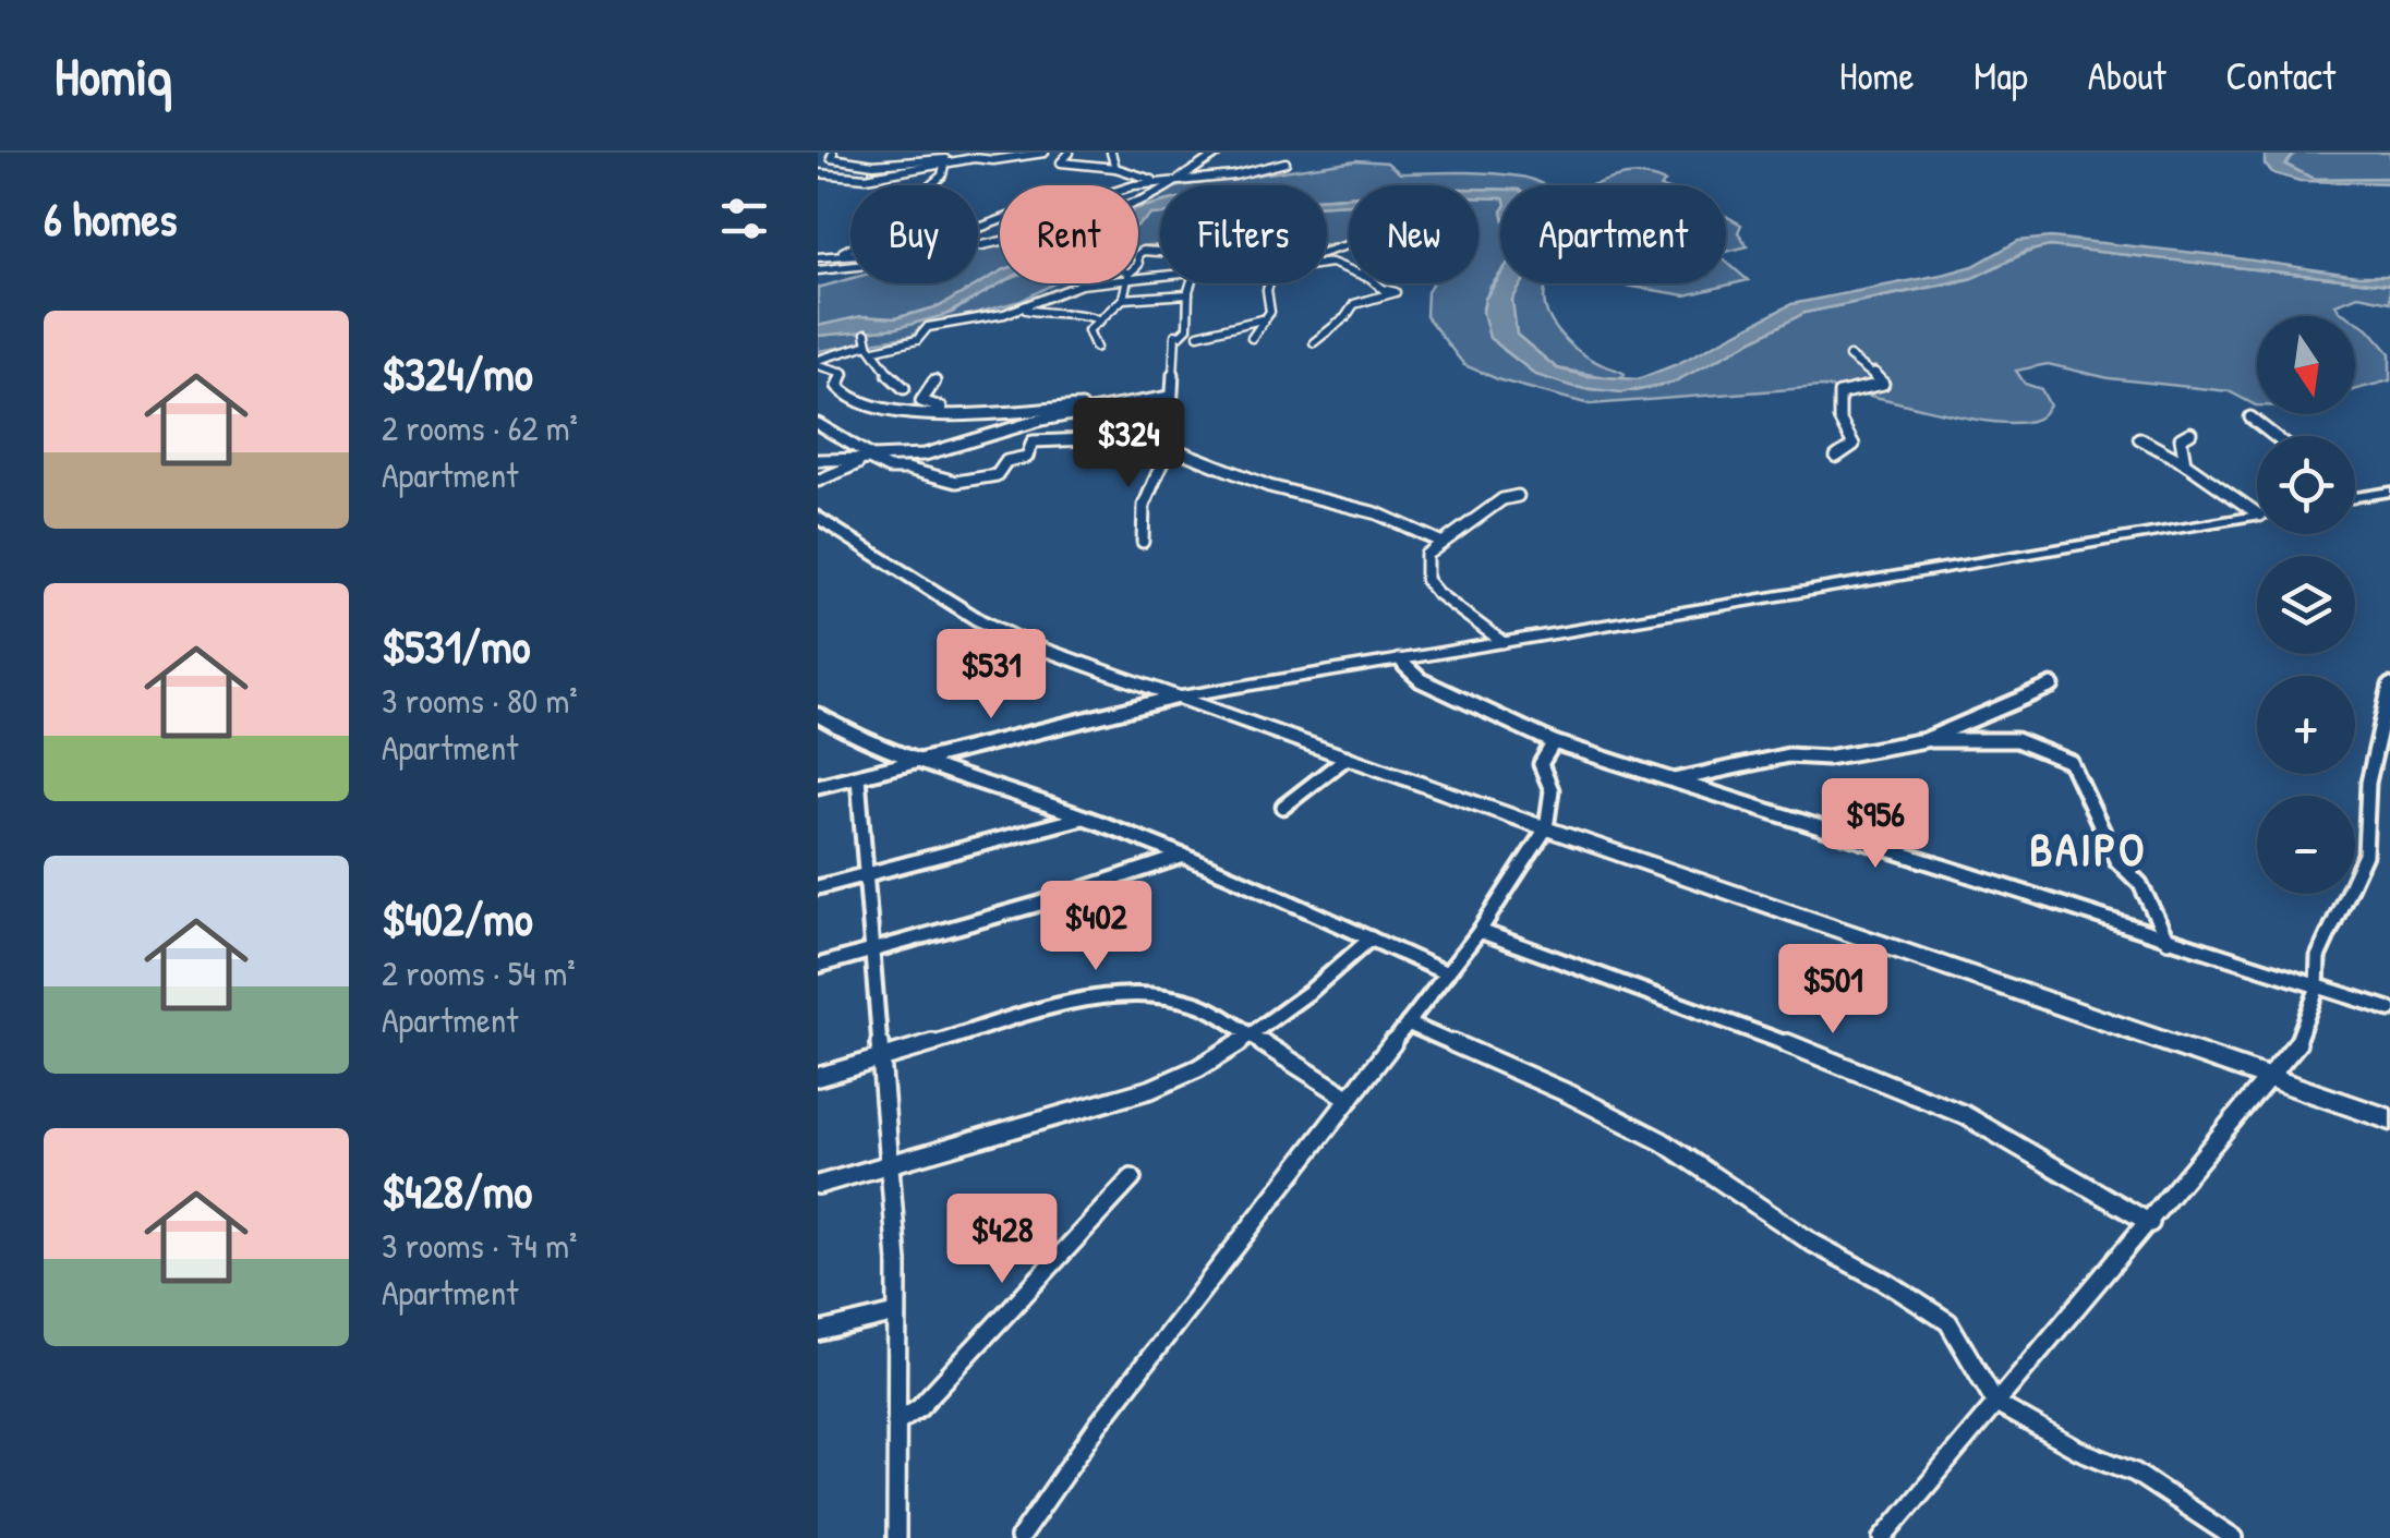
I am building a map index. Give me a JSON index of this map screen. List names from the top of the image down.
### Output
{
  "districts": ["BAIPO"],
  "north": "bottom",
  "page": {
    "header": "Homiq",
    "nav": [
      "Home",
      "Map",
      "About",
      "Contact"
    ],
    "heading": "6 homes",
    "chip": [
      "Buy",
      "Rent",
      "Filters",
      "New",
      "Apartment"
    ],
    "list": [
      {
        "name": "$324/mo",
        "note": "2 rooms · 62 m² · Apartment"
      },
      {
        "name": "$531/mo",
        "note": "3 rooms · 80 m² · Apartment"
      },
      {
        "name": "$402/mo",
        "note": "2 rooms · 54 m² · Apartment"
      },
      {
        "name": "$428/mo",
        "note": "3 rooms · 74 m² · Apartment"
      }
    ],
    "map_buttons": ["+", "−"],
    "price": [
      "$324",
      "$531",
      "$956",
      "$402",
      "$501",
      "$428"
    ]
  }
}
